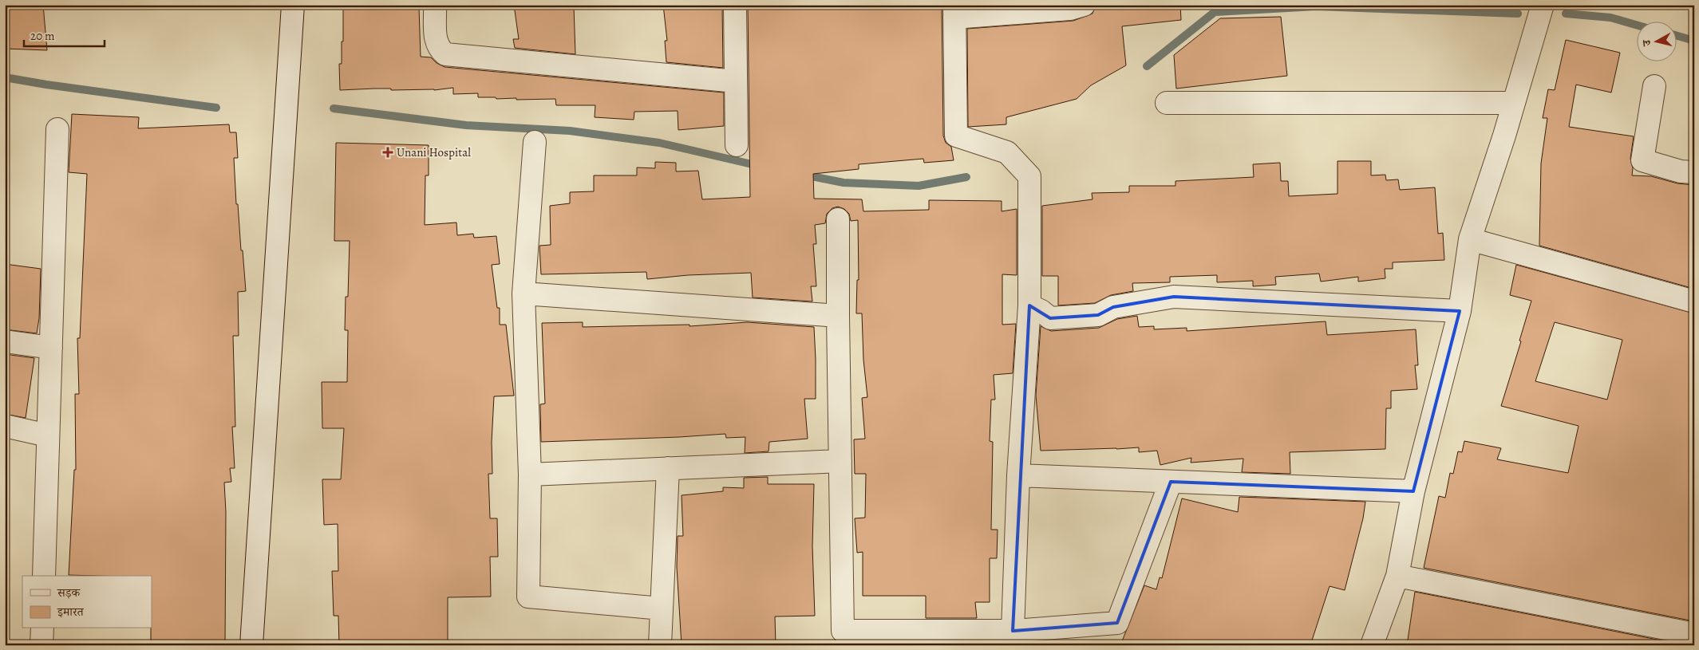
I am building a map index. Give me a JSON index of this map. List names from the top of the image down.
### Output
{
  "places": {
    "health": ["Unani Hospital"]
  },
  "legend": ["सड़क", "इमारत"],
  "scale_bar": "20 m",
  "north": "left"
}
